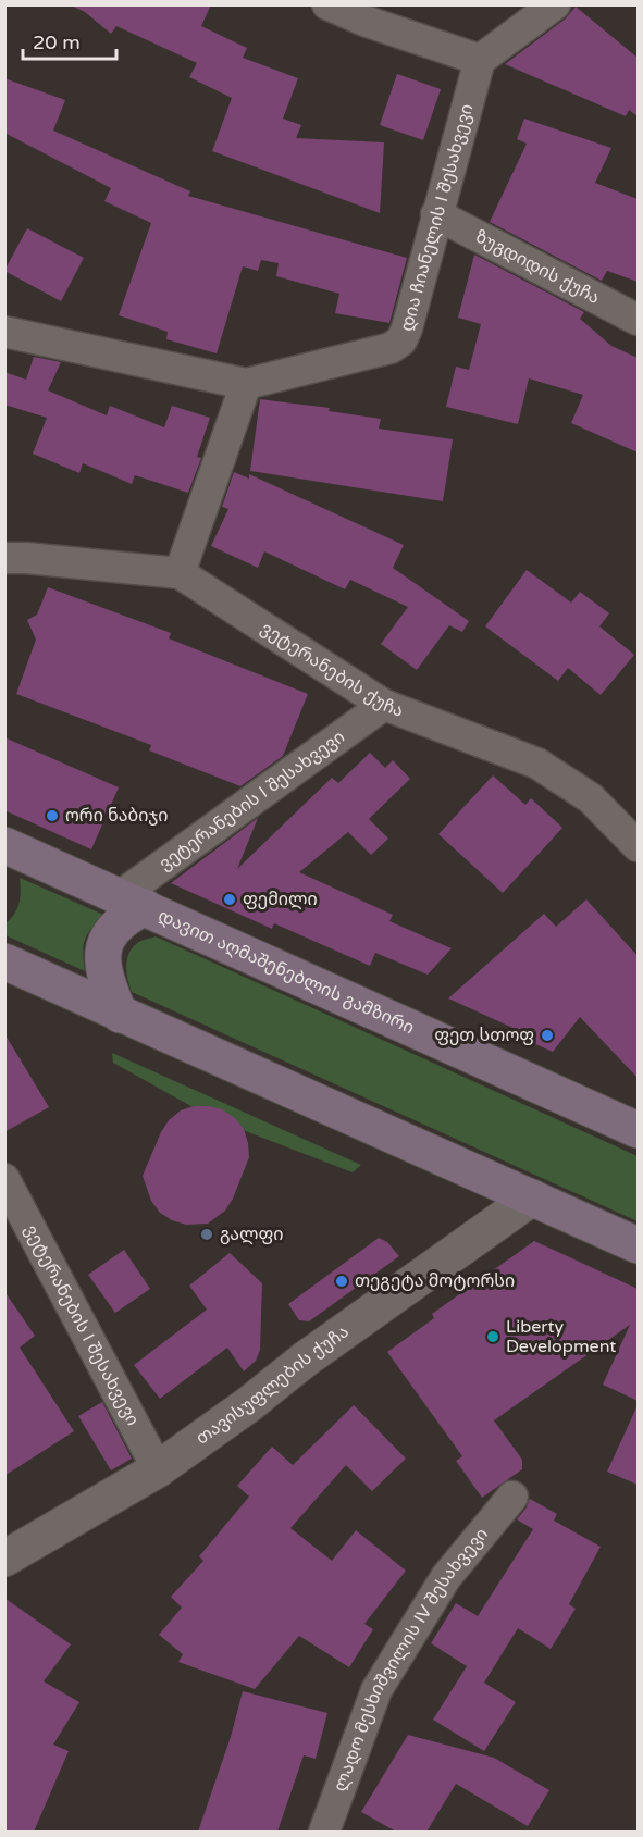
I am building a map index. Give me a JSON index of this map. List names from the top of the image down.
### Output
{
  "streets": {
    "main road": ["დავით აღმაშენებლის გამზირი"],
    "street": [
      "დია ჩიანელის I შესახვევი",
      "ზუგდიდის ქუჩა",
      "ვეტერანების ქუჩა",
      "ვეტერანების I შესახვევი",
      "თავისუფლების ქუჩა",
      "ლადო მესხიშვილის IV შესახვევი"
    ]
  },
  "crossings": [
    ["დია ჩიანელის I შესახვევი", "ზუგდიდის ქუჩა"],
    ["ვეტერანების ქუჩა", "ვეტერანების I შესახვევი"],
    ["ვეტერანების I შესახვევი", "დავით აღმაშენებლის გამზირი"],
    ["ვეტერანების I შესახვევი", "თავისუფლების ქუჩა"]
  ],
  "places": [
    "ორი ნაბიჯი",
    "ფემილი",
    "ფეთ სთოფ",
    "გალფი",
    "თეგეტა მოტორსი",
    "Liberty Development"
  ],
  "scale_bar": "20 m"
}
